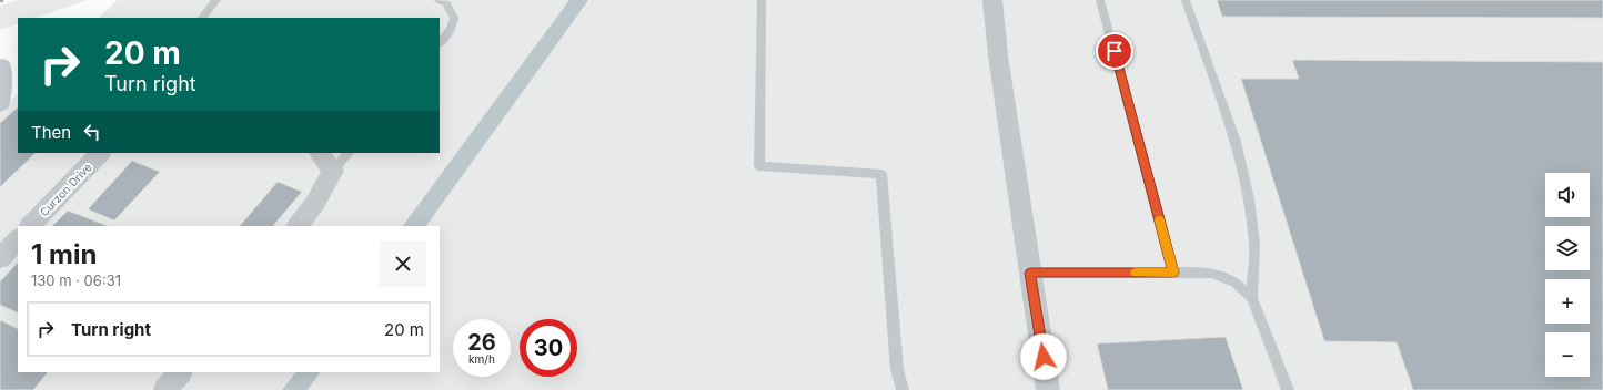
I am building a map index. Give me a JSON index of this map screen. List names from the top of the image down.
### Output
{
  "streets": {
    "street": ["Curzon Drive"]
  },
  "page": {
    "turn": ["20 m", "Turn right"],
    "then": "Then",
    "map_buttons": ["+", "−"],
    "heading": ["1 min", "130 m · 06:31"],
    "list": [
      {
        "name": "Turn right",
        "value": "20 m"
      }
    ],
    "speed": "26 km/h",
    "limit": "30"
  }
}
